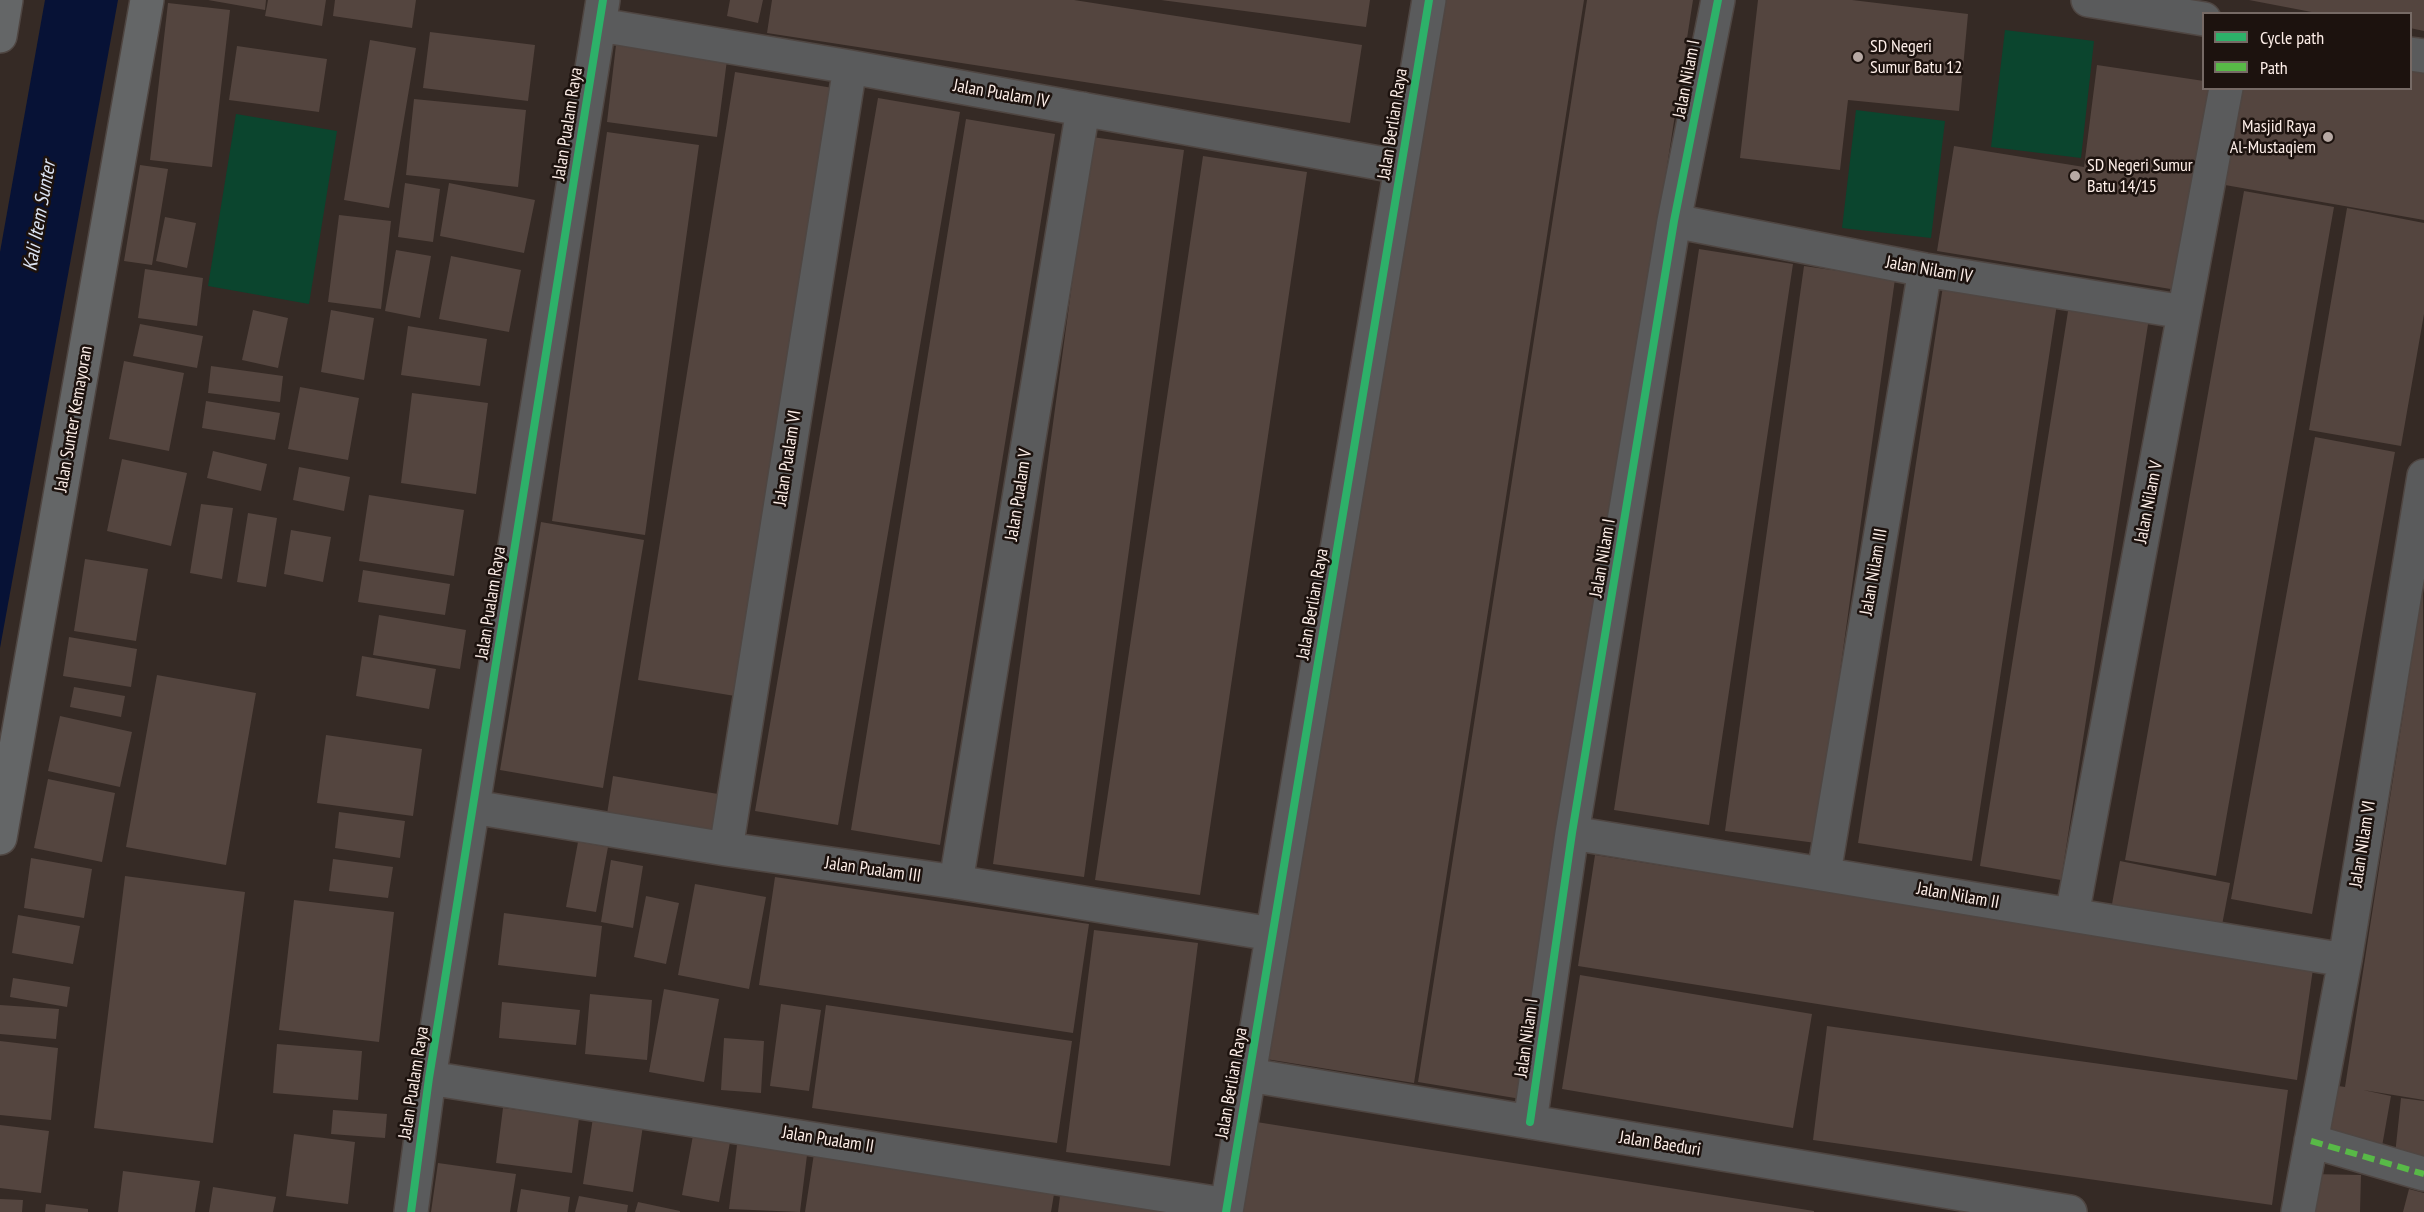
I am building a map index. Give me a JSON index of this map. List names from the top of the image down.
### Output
{
  "streets": {
    "main road": ["Jalan Sunter Kemayoran"],
    "street": [
      "Jalan Nilam I",
      "Jalan Pualam IV",
      "Jalan Pualam Raya",
      "Jalan Berlian Raya",
      "Jalan Nilam IV",
      "Jalan Pualam VI",
      "Jalan Pualam V",
      "Jalan Nilam V",
      "Jalan Nilam III",
      "Jalan Nilam VI",
      "Jalan Pualam III",
      "Jalan Nilam II",
      "Jalan Pualam II",
      "Jalan Baeduri"
    ]
  },
  "crossings": [
    ["Jalan Nilam I", "Jalan Nilam IV"],
    ["Jalan Nilam I", "Jalan Nilam II"],
    ["Jalan Nilam I", "Jalan Baeduri"],
    ["Jalan Pualam IV", "Jalan Pualam Raya"],
    ["Jalan Pualam IV", "Jalan Berlian Raya"],
    ["Jalan Pualam IV", "Jalan Pualam VI"],
    ["Jalan Pualam IV", "Jalan Pualam V"],
    ["Jalan Pualam Raya", "Jalan Pualam III"],
    ["Jalan Pualam Raya", "Jalan Pualam II"],
    ["Jalan Berlian Raya", "Jalan Pualam III"],
    ["Jalan Berlian Raya", "Jalan Pualam II"],
    ["Jalan Berlian Raya", "Jalan Baeduri"],
    ["Jalan Nilam IV", "Jalan Nilam V"],
    ["Jalan Nilam IV", "Jalan Nilam III"],
    ["Jalan Pualam VI", "Jalan Pualam III"],
    ["Jalan Pualam V", "Jalan Pualam III"],
    ["Jalan Nilam V", "Jalan Nilam II"],
    ["Jalan Nilam III", "Jalan Nilam II"],
    ["Jalan Nilam VI", "Jalan Nilam II"]
  ],
  "water": ["Kali Item Sunter"],
  "places": ["SD Negeri Sumur Batu 12", "Masjid Raya Al-Mustaqiem", "SD Negeri Sumur Batu 14/15"],
  "legend": ["Cycle path", "Path"]
}
